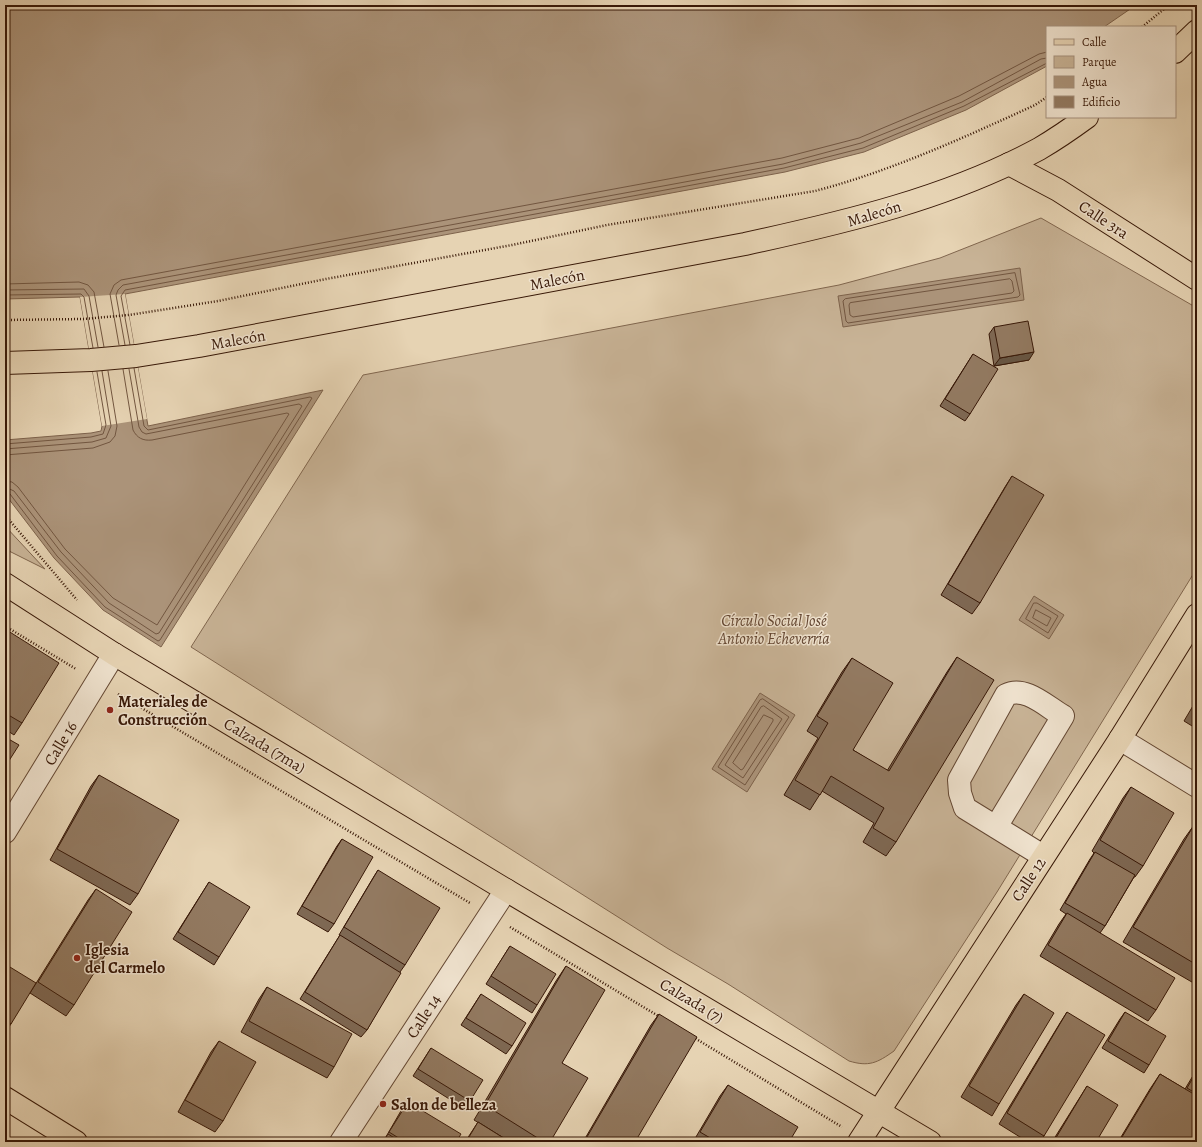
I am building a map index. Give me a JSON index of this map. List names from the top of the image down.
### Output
{
  "streets": {
    "main road": [
      "Malecón",
      "Calle 3ra",
      "Calzada (7ma)",
      "Calle 12",
      "Calzada (7)"
    ],
    "street": ["Calle 16", "Calle 14"]
  },
  "crossings": [
    ["Malecón", "Calle 3ra"],
    ["Calle 16", "Calzada (7ma)"],
    ["Calzada (7ma)", "Calzada (7)"],
    ["Calzada (7ma)", "Calle 14"],
    ["Calle 12", "Calzada (7)"],
    ["Calzada (7)", "Calle 14"]
  ],
  "parks": ["Círculo Social José Antonio Echeverría"],
  "places": ["Materiales de Construcción", "Iglesia del Carmelo", "Salon de belleza"],
  "legend": [
    "Calle",
    "Parque",
    "Agua",
    "Edificio"
  ]
}
